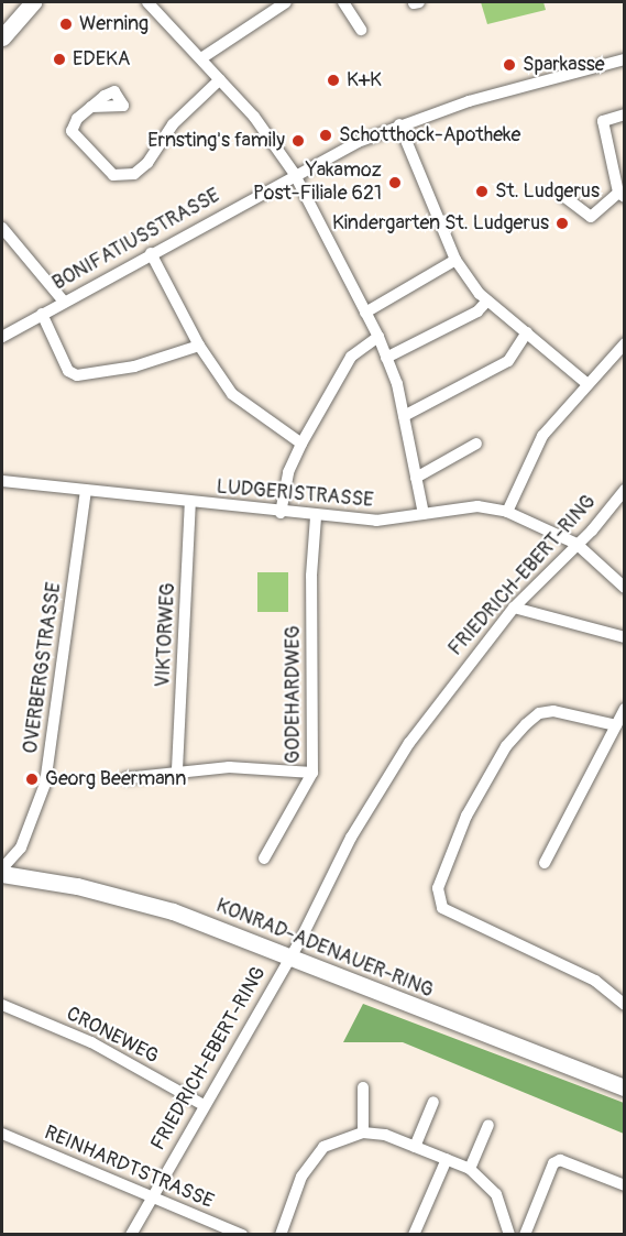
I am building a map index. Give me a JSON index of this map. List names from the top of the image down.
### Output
{
  "streets": {
    "main road": ["KONRAD-ADENAUER-RING"],
    "street": [
      "BONIFATIUSSTRASSE",
      "LUDGERISTRASSE",
      "FRIEDRICH-EBERT-RING",
      "VIKTORWEG",
      "OVERBERGSTRASSE",
      "GODEHARDWEG",
      "CRONEWEG",
      "REINHARDTSTRASSE"
    ]
  },
  "crossings": [
    ["LUDGERISTRASSE", "FRIEDRICH-EBERT-RING"],
    ["LUDGERISTRASSE", "VIKTORWEG"],
    ["LUDGERISTRASSE", "OVERBERGSTRASSE"],
    ["LUDGERISTRASSE", "GODEHARDWEG"],
    ["FRIEDRICH-EBERT-RING", "KONRAD-ADENAUER-RING"],
    ["FRIEDRICH-EBERT-RING", "CRONEWEG"],
    ["FRIEDRICH-EBERT-RING", "REINHARDTSTRASSE"],
    ["OVERBERGSTRASSE", "KONRAD-ADENAUER-RING"]
  ],
  "places": [
    "Werning",
    "EDEKA",
    "Sparkasse",
    "K+K",
    "Schotthock-Apotheke",
    "Ernsting's family",
    "Yakamoz Post-Filiale 621",
    "St. Ludgerus",
    "Kindergarten St. Ludgerus",
    "Georg Beermann"
  ]
}
